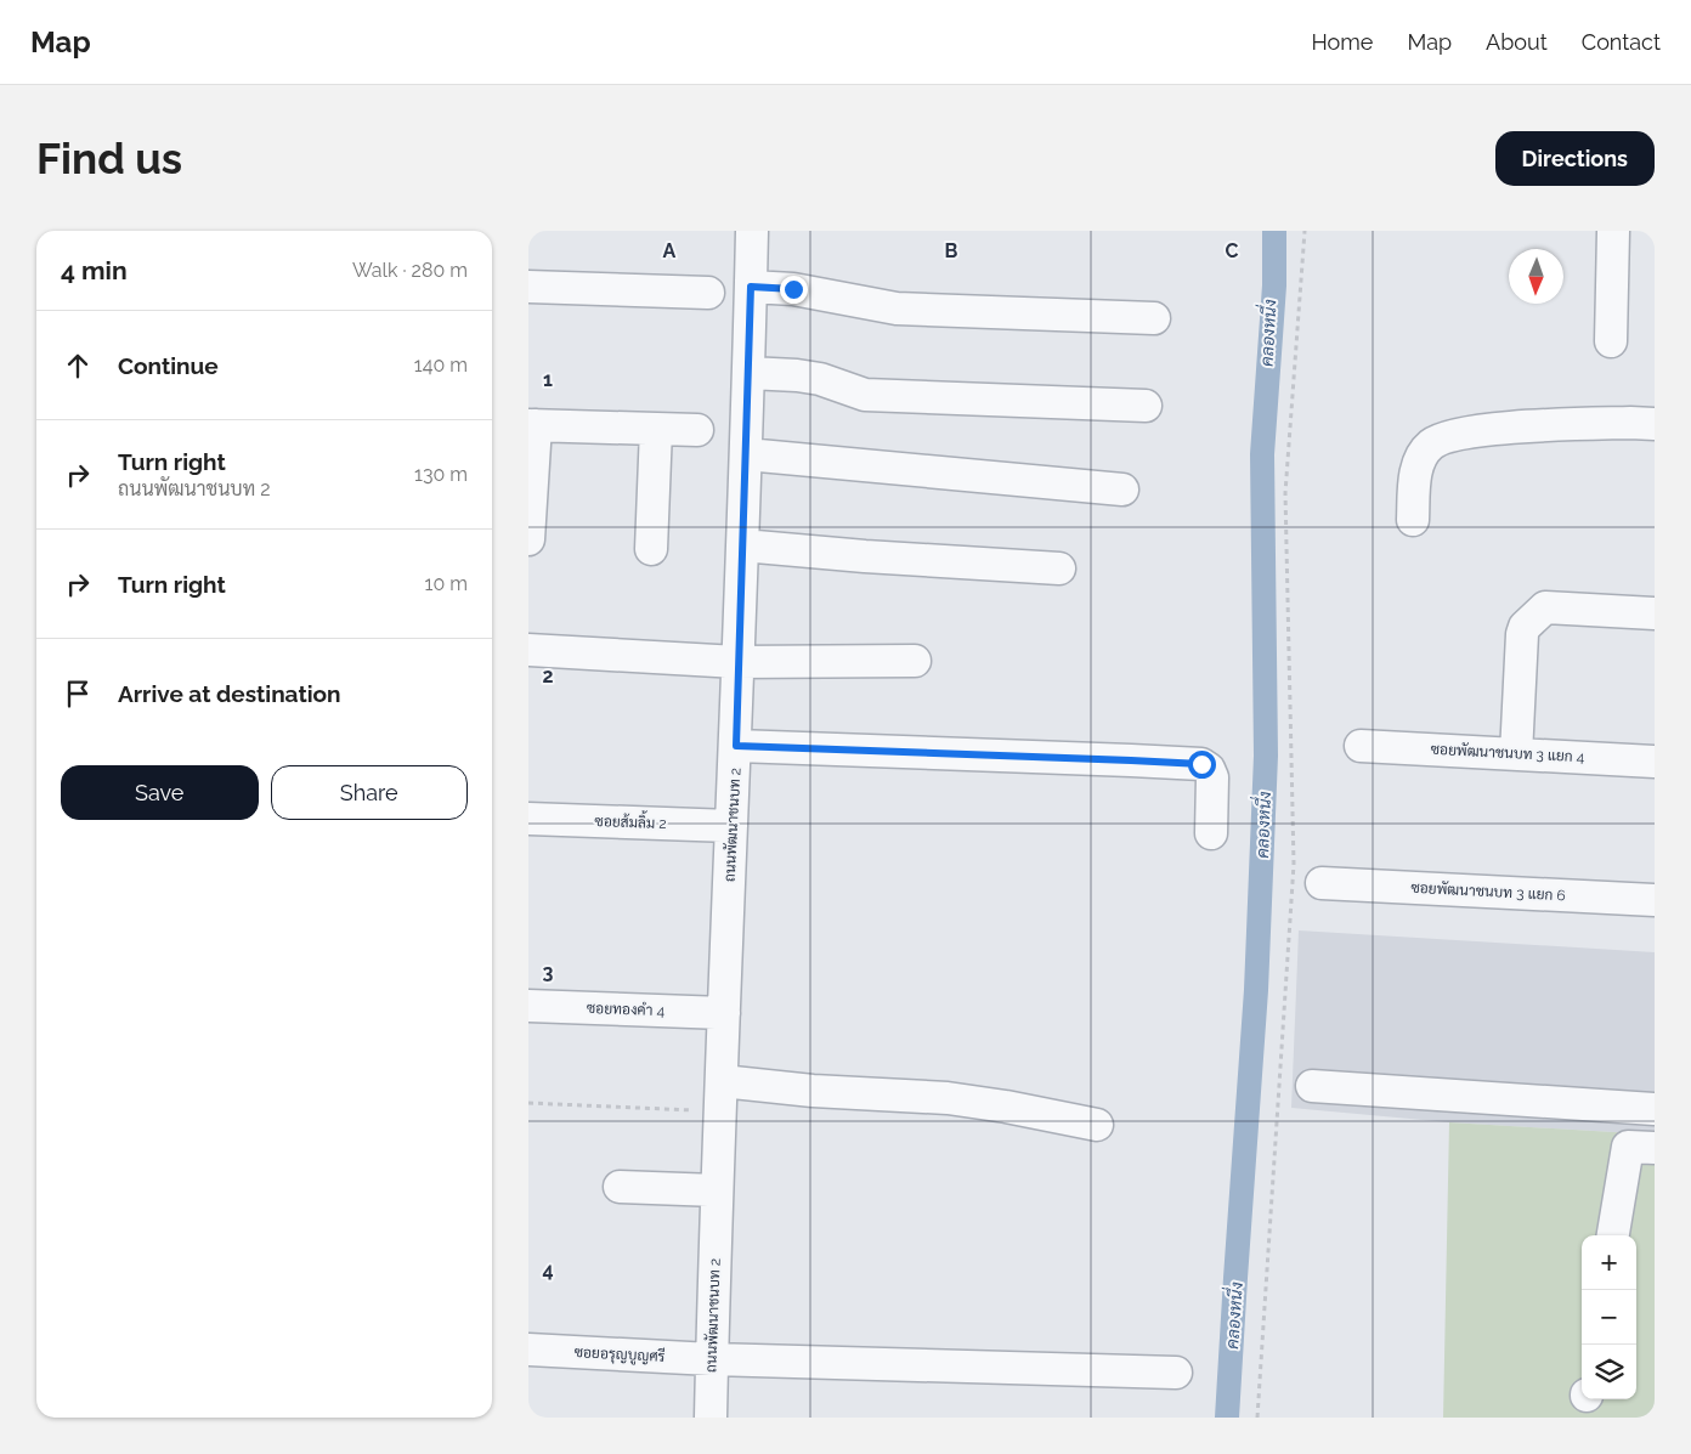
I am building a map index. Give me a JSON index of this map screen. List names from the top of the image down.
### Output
{
  "streets": {
    "street": [
      "ซอยพัฒนาชนบท 3 แยก 4",
      "ซอยส้มลิ้ม 2",
      "ถนนพัฒนาชนบท 2",
      "ซอยพัฒนาชนบท 3 แยก 6",
      "ซอยทองคำ 4",
      "ซอยอรุญบูญศรี"
    ]
  },
  "crossings": [
    ["ซอยส้มลิ้ม 2", "ถนนพัฒนาชนบท 2"],
    ["ถนนพัฒนาชนบท 2", "ซอยทองคำ 4"],
    ["ถนนพัฒนาชนบท 2", "ซอยอรุญบูญศรี"]
  ],
  "water": ["คลองหนึ่ง"],
  "north": "bottom",
  "page": {
    "header": "Map",
    "nav": [
      "Home",
      "Map",
      "About",
      "Contact"
    ],
    "buttons": [
      "Directions",
      ["Save", "Share"]
    ],
    "title": "Find us",
    "heading": ["4 min", "Walk · 280 m"],
    "list": [
      ["Continue", "140 m"],
      ["Turn right", "ถนนพัฒนาชนบท 2", "130 m"],
      ["Turn right", "10 m"],
      "Arrive at destination"
    ],
    "map_buttons": ["+", "−"]
  },
  "grid": {
    "columns": ["A", "B", "C"],
    "rows": [
      "1",
      "2",
      "3",
      "4"
    ]
  }
}
